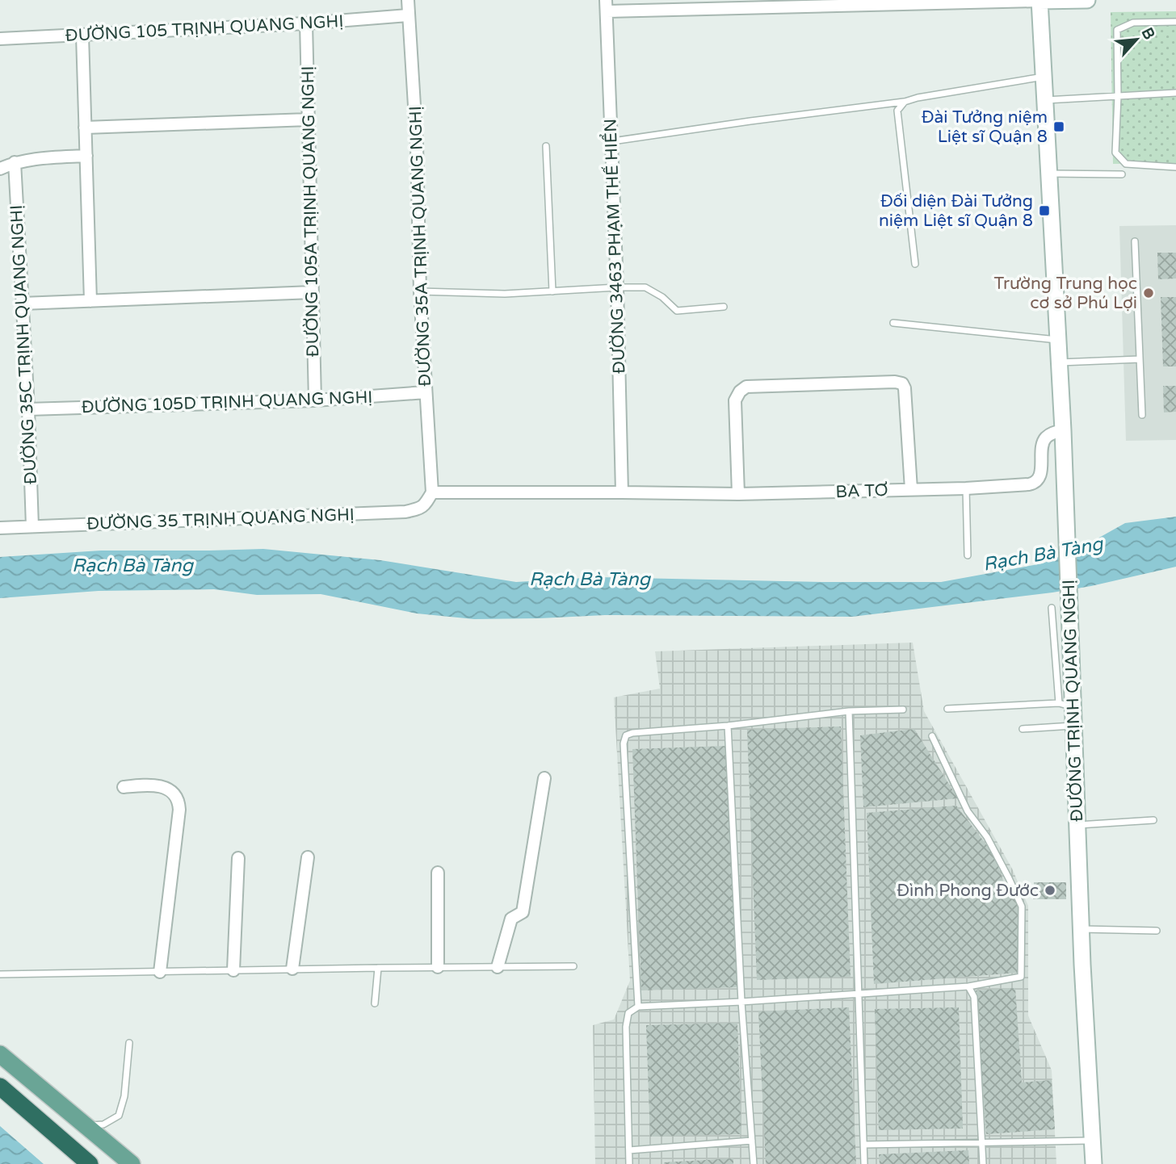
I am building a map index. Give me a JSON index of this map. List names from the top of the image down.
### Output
{
  "streets": {
    "main road": ["ĐƯỜNG TRỊNH QUANG NGHỊ"],
    "street": [
      "ĐƯỜNG 105 TRỊNH QUANG NGHỊ",
      "ĐƯỜNG 105A TRỊNH QUANG NGHỊ",
      "ĐƯỜNG 35A TRỊNH QUANG NGHỊ",
      "ĐƯỜNG 3463 PHẠM THẾ HIỂN",
      "ĐƯỜNG 35C TRỊNH QUANG NGHỊ",
      "ĐƯỜNG 105D TRỊNH QUANG NGHỊ",
      "BA TƠ",
      "ĐƯỜNG 35 TRỊNH QUANG NGHỊ"
    ]
  },
  "crossings": [
    ["ĐƯỜNG 105 TRỊNH QUANG NGHỊ", "ĐƯỜNG 105A TRỊNH QUANG NGHỊ"],
    ["ĐƯỜNG 105 TRỊNH QUANG NGHỊ", "ĐƯỜNG 35A TRỊNH QUANG NGHỊ"],
    ["ĐƯỜNG 105A TRỊNH QUANG NGHỊ", "ĐƯỜNG 105D TRỊNH QUANG NGHỊ"],
    ["ĐƯỜNG 35A TRỊNH QUANG NGHỊ", "ĐƯỜNG 105D TRỊNH QUANG NGHỊ"],
    ["ĐƯỜNG 35A TRỊNH QUANG NGHỊ", "BA TƠ"],
    ["ĐƯỜNG 35A TRỊNH QUANG NGHỊ", "ĐƯỜNG 35 TRỊNH QUANG NGHỊ"],
    ["ĐƯỜNG 3463 PHẠM THẾ HIỂN", "BA TƠ"],
    ["ĐƯỜNG 35C TRỊNH QUANG NGHỊ", "ĐƯỜNG 105D TRỊNH QUANG NGHỊ"],
    ["ĐƯỜNG 35C TRỊNH QUANG NGHỊ", "ĐƯỜNG 35 TRỊNH QUANG NGHỊ"],
    ["BA TƠ", "ĐƯỜNG 35 TRỊNH QUANG NGHỊ"],
    ["BA TƠ", "ĐƯỜNG TRỊNH QUANG NGHỊ"]
  ],
  "water": ["Rạch Bà Tàng"],
  "places": {
    "transit": ["Đài Tưởng niệm Liệt sĩ Quận 8", "Đối diện Đài Tưởng niệm Liệt sĩ Quận 8"],
    "other": ["Trường Trung học cơ sở Phú Lợi", "Đình Phong Đước"]
  },
  "north": "top right"
}
